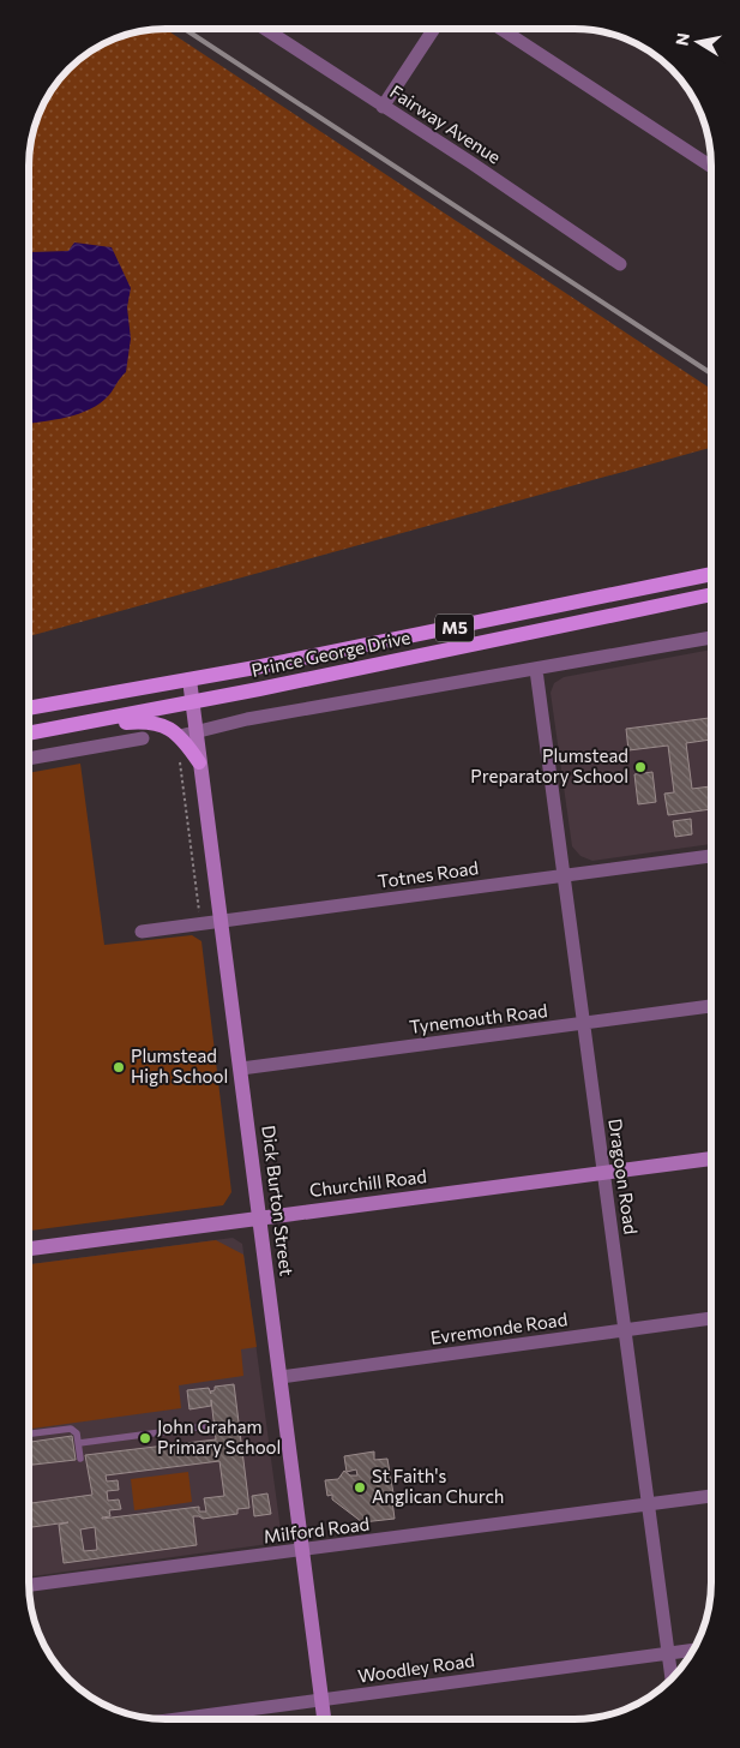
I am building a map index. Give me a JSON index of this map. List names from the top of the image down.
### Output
{
  "streets": {
    "main road": ["M5", "Prince George Drive"],
    "street": [
      "Fairway Avenue",
      "Totnes Road",
      "Tynemouth Road",
      "Dragoon Road",
      "Churchill Road",
      "Dick Burton Street",
      "Evremonde Road",
      "Milford Road",
      "Woodley Road"
    ]
  },
  "crossings": [
    ["Prince George Drive", "Dick Burton Street"],
    ["Totnes Road", "Dragoon Road"],
    ["Totnes Road", "Dick Burton Street"],
    ["Tynemouth Road", "Dragoon Road"],
    ["Tynemouth Road", "Dick Burton Street"],
    ["Dragoon Road", "Churchill Road"],
    ["Dragoon Road", "Evremonde Road"],
    ["Dragoon Road", "Milford Road"],
    ["Dragoon Road", "Woodley Road"],
    ["Churchill Road", "Dick Burton Street"],
    ["Dick Burton Street", "Evremonde Road"],
    ["Dick Burton Street", "Milford Road"],
    ["Dick Burton Street", "Woodley Road"]
  ],
  "places": [
    "Plumstead Preparatory School",
    "Plumstead High School",
    "John Graham Primary School",
    "St Faith's Anglican Church"
  ],
  "north": "left"
}
